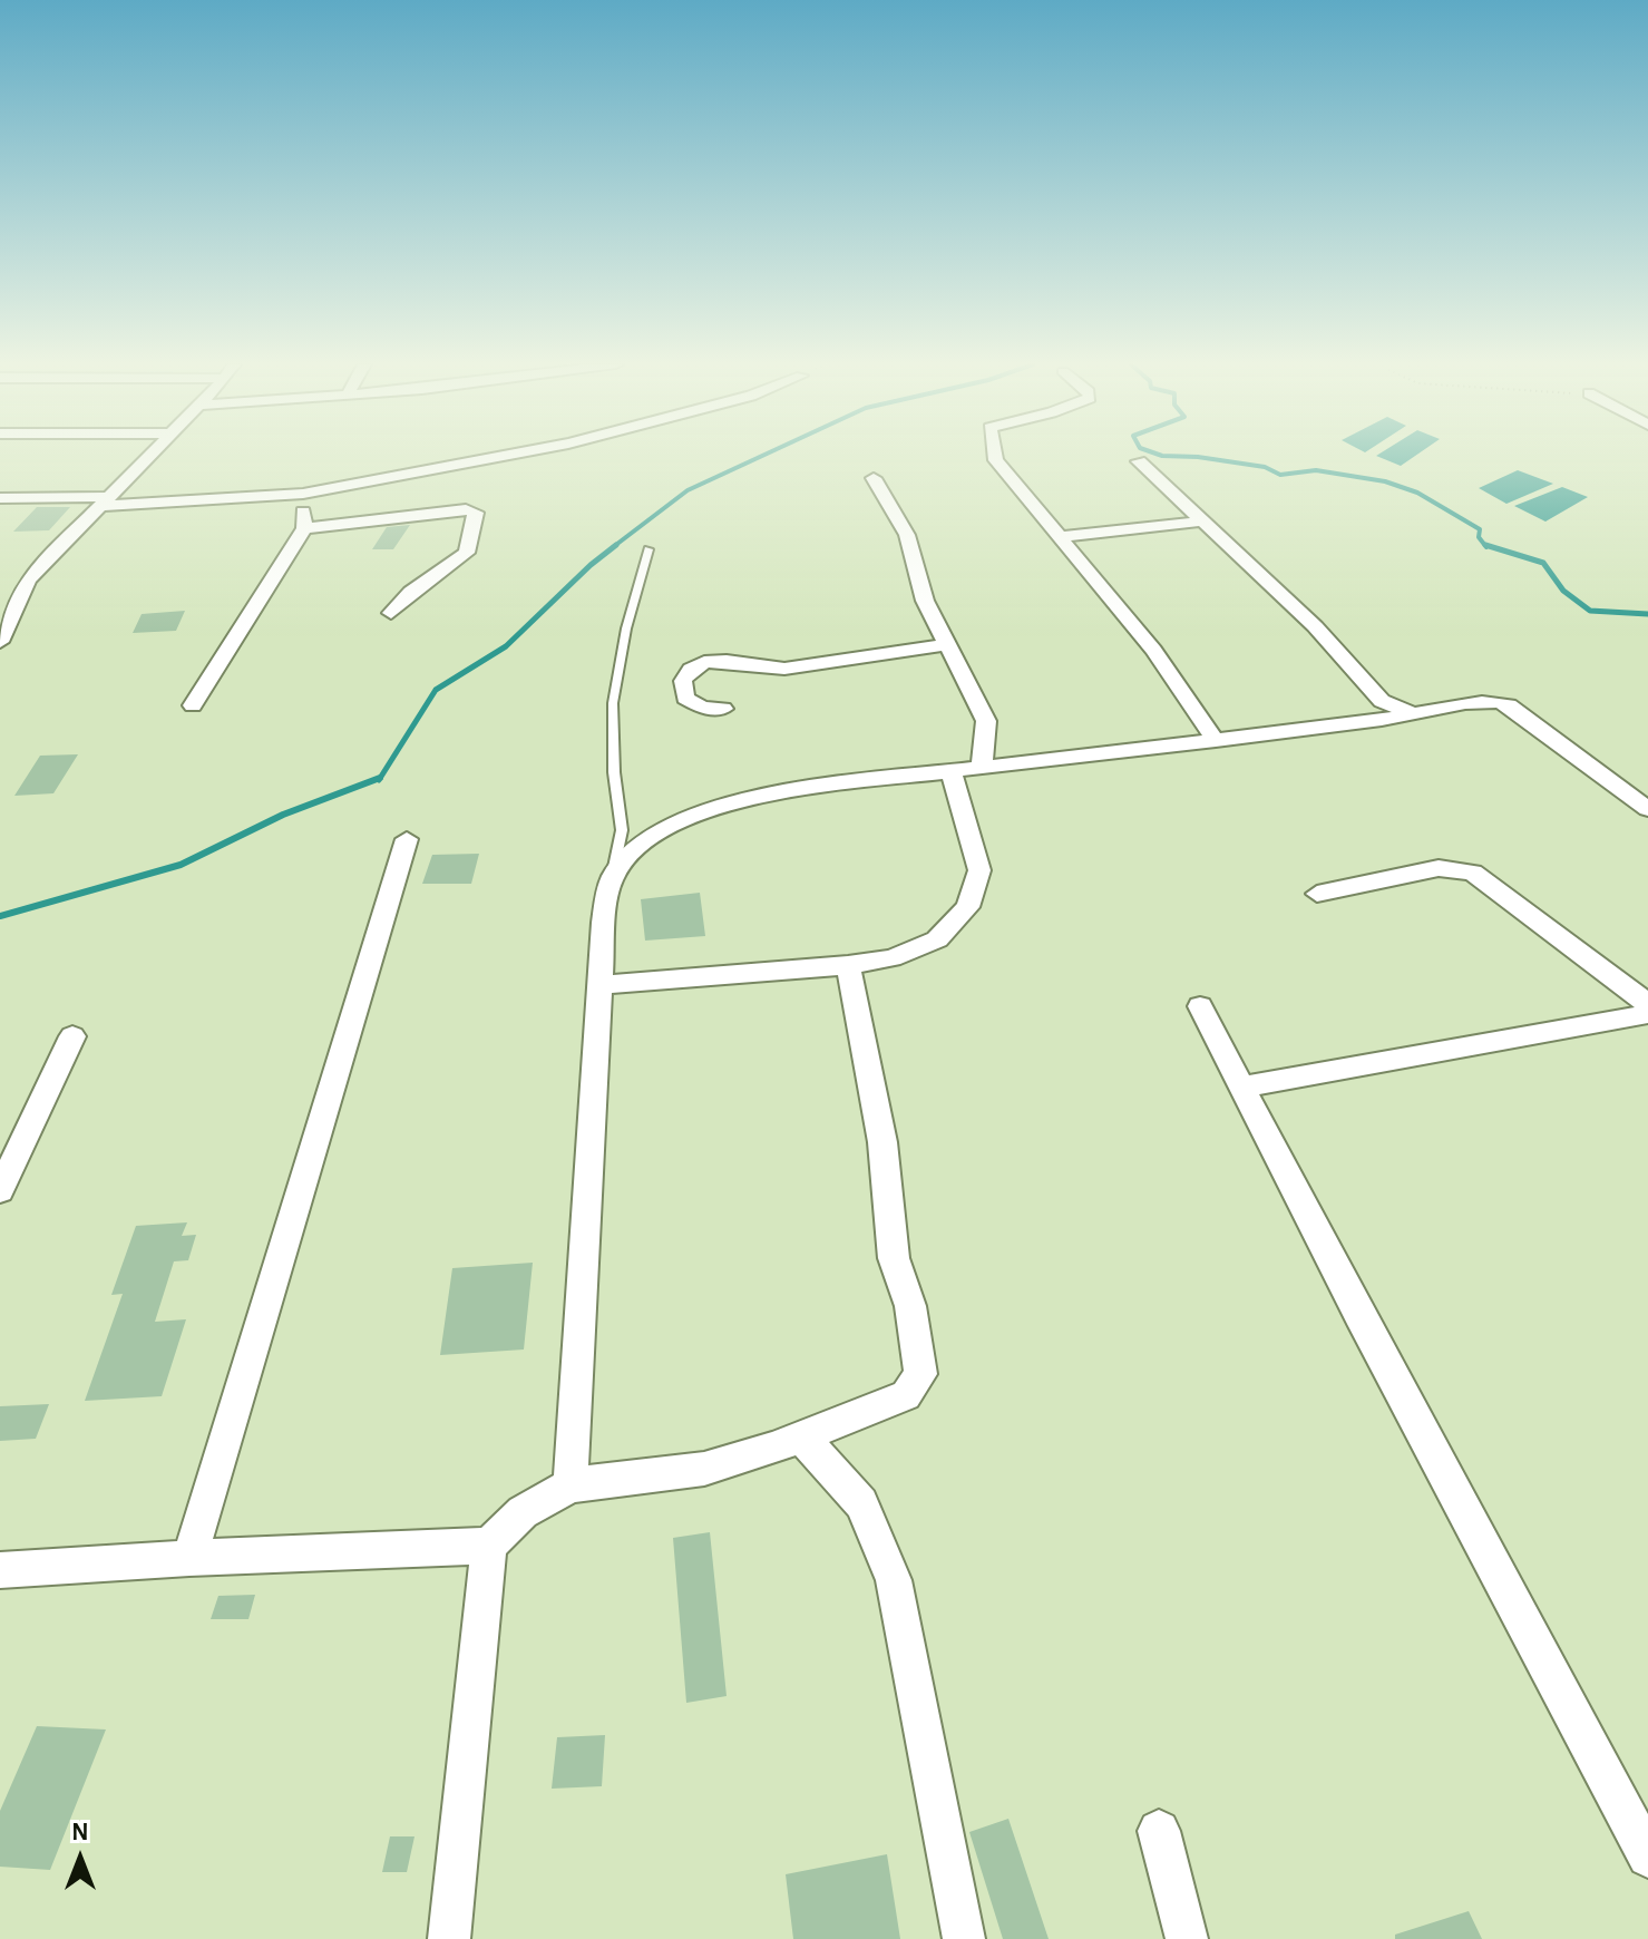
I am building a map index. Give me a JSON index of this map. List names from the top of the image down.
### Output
{
  "north": "top"
}
